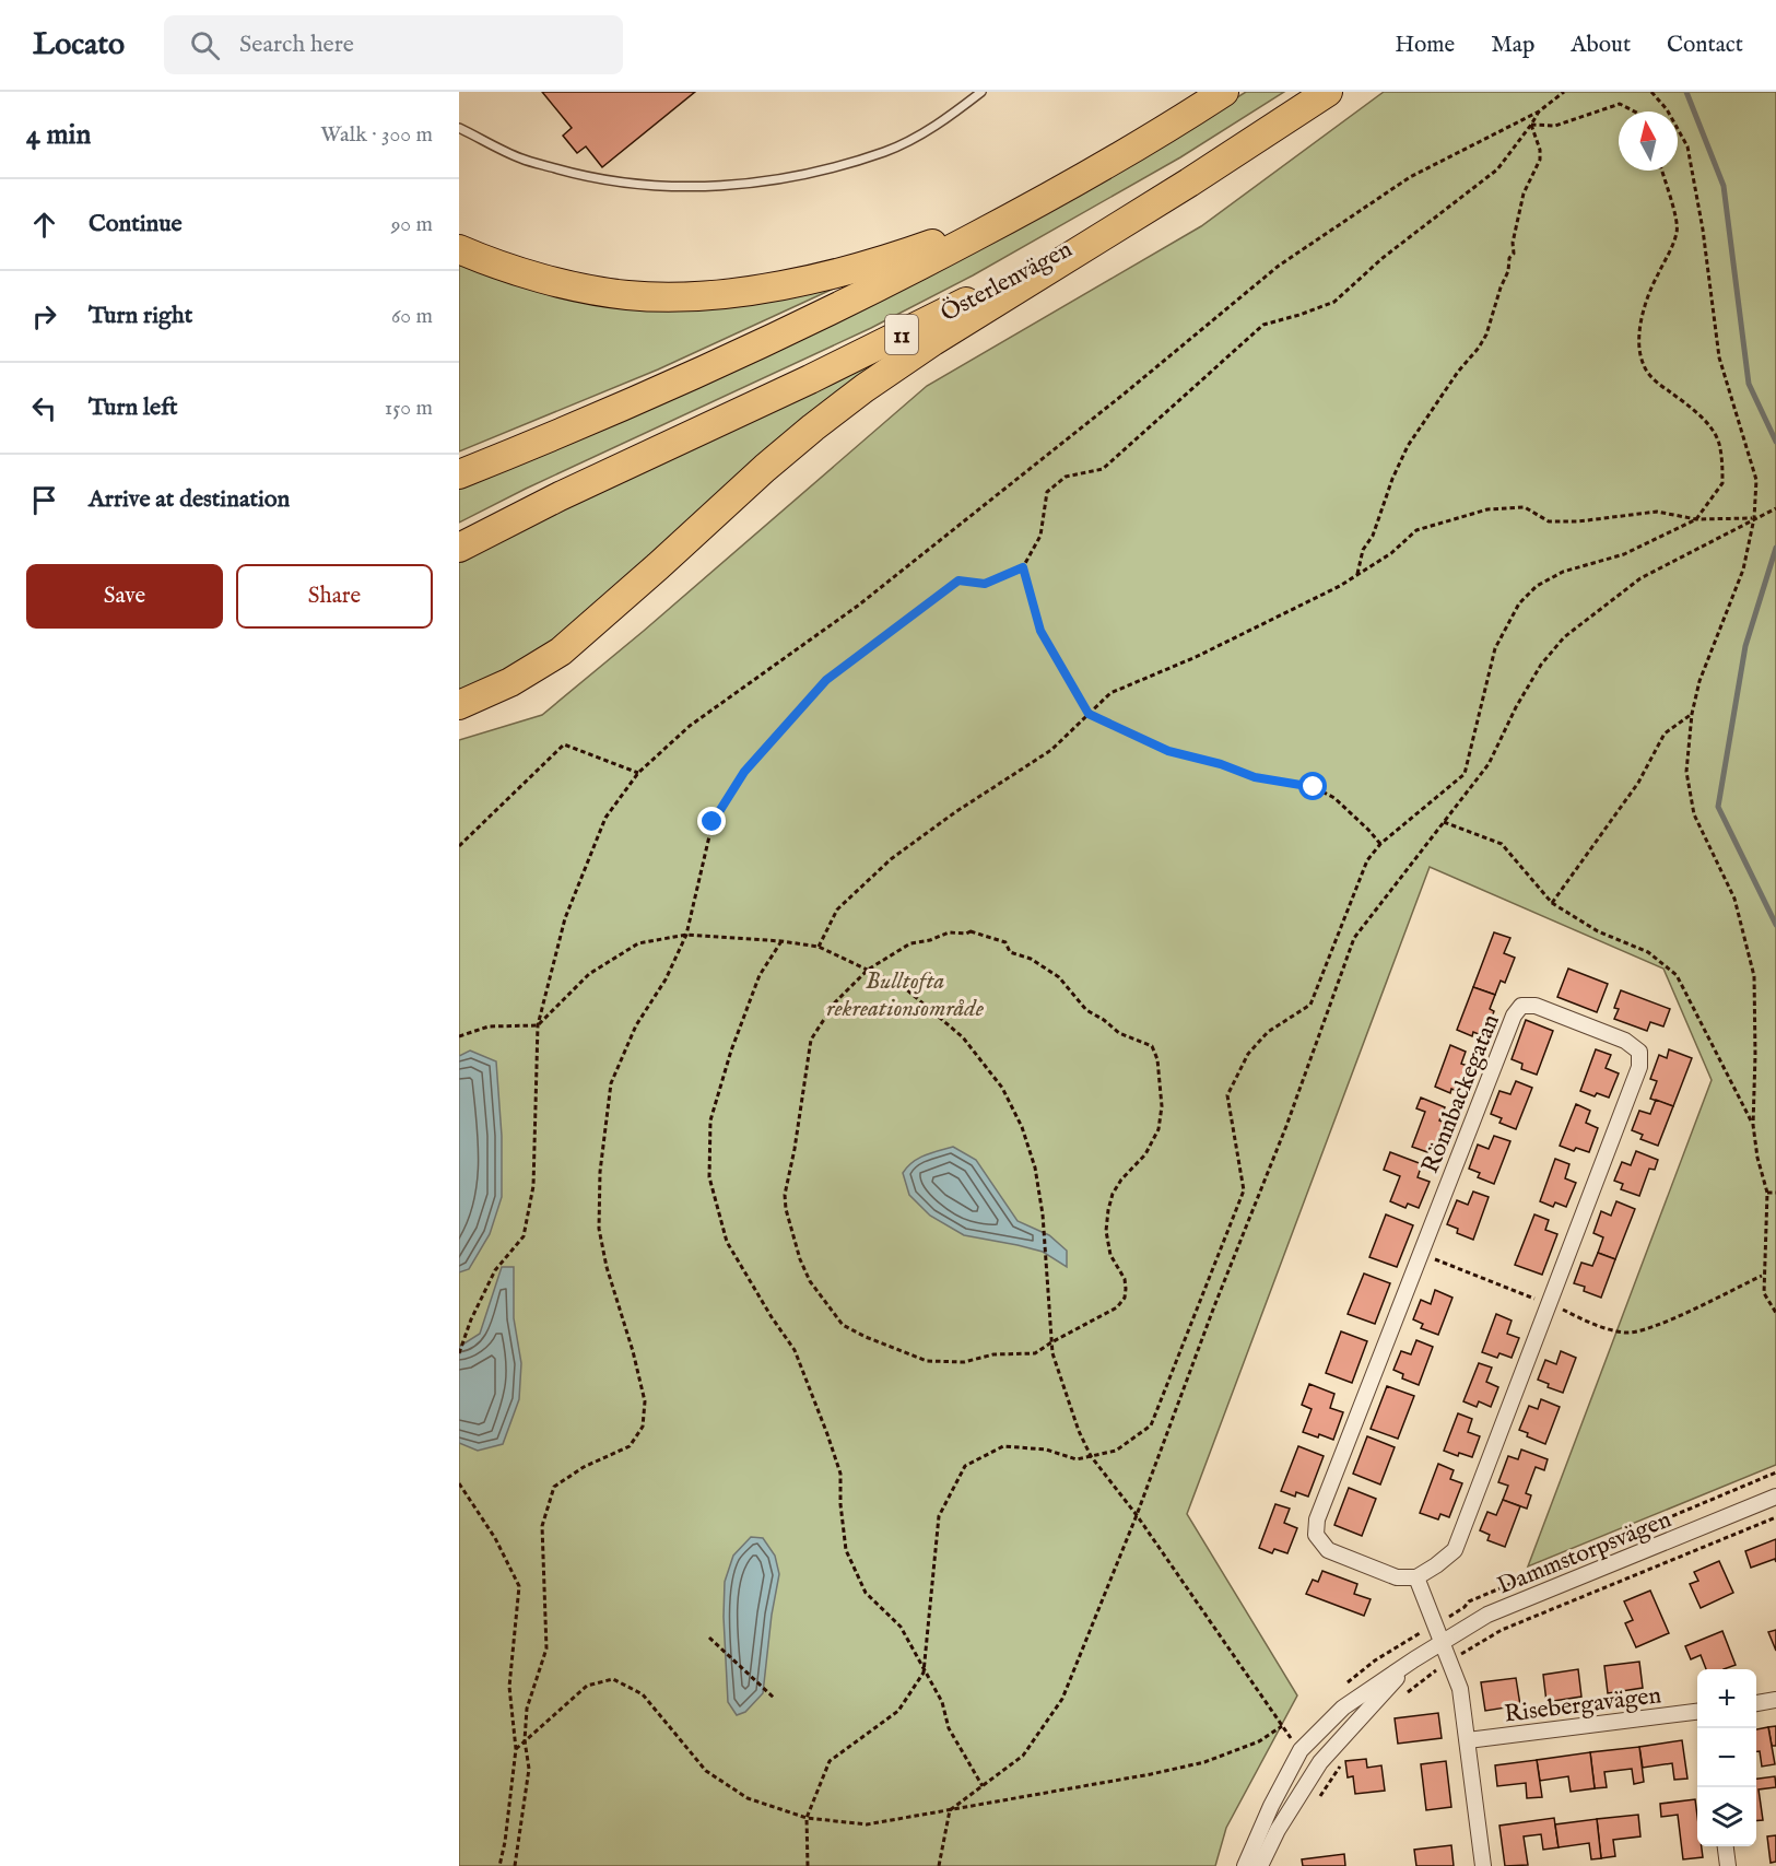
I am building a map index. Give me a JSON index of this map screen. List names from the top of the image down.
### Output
{
  "streets": {
    "highway": ["Österlenvägen", "11"],
    "street": ["Rönnbackegatan", "Dammstorpsvägen", "Risebergavägen"]
  },
  "parks": ["Bulltofta rekreationsområde"],
  "north": "top",
  "page": {
    "header": "Locato",
    "search": "Search here",
    "nav": [
      "Home",
      "Map",
      "About",
      "Contact"
    ],
    "heading": ["4 min", "Walk · 300 m"],
    "list": [
      ["Continue", "90 m"],
      ["Turn right", "60 m"],
      ["Turn left", "150 m"],
      "Arrive at destination"
    ],
    "buttons": ["Save", "Share"],
    "map_buttons": ["+", "−"]
  }
}
